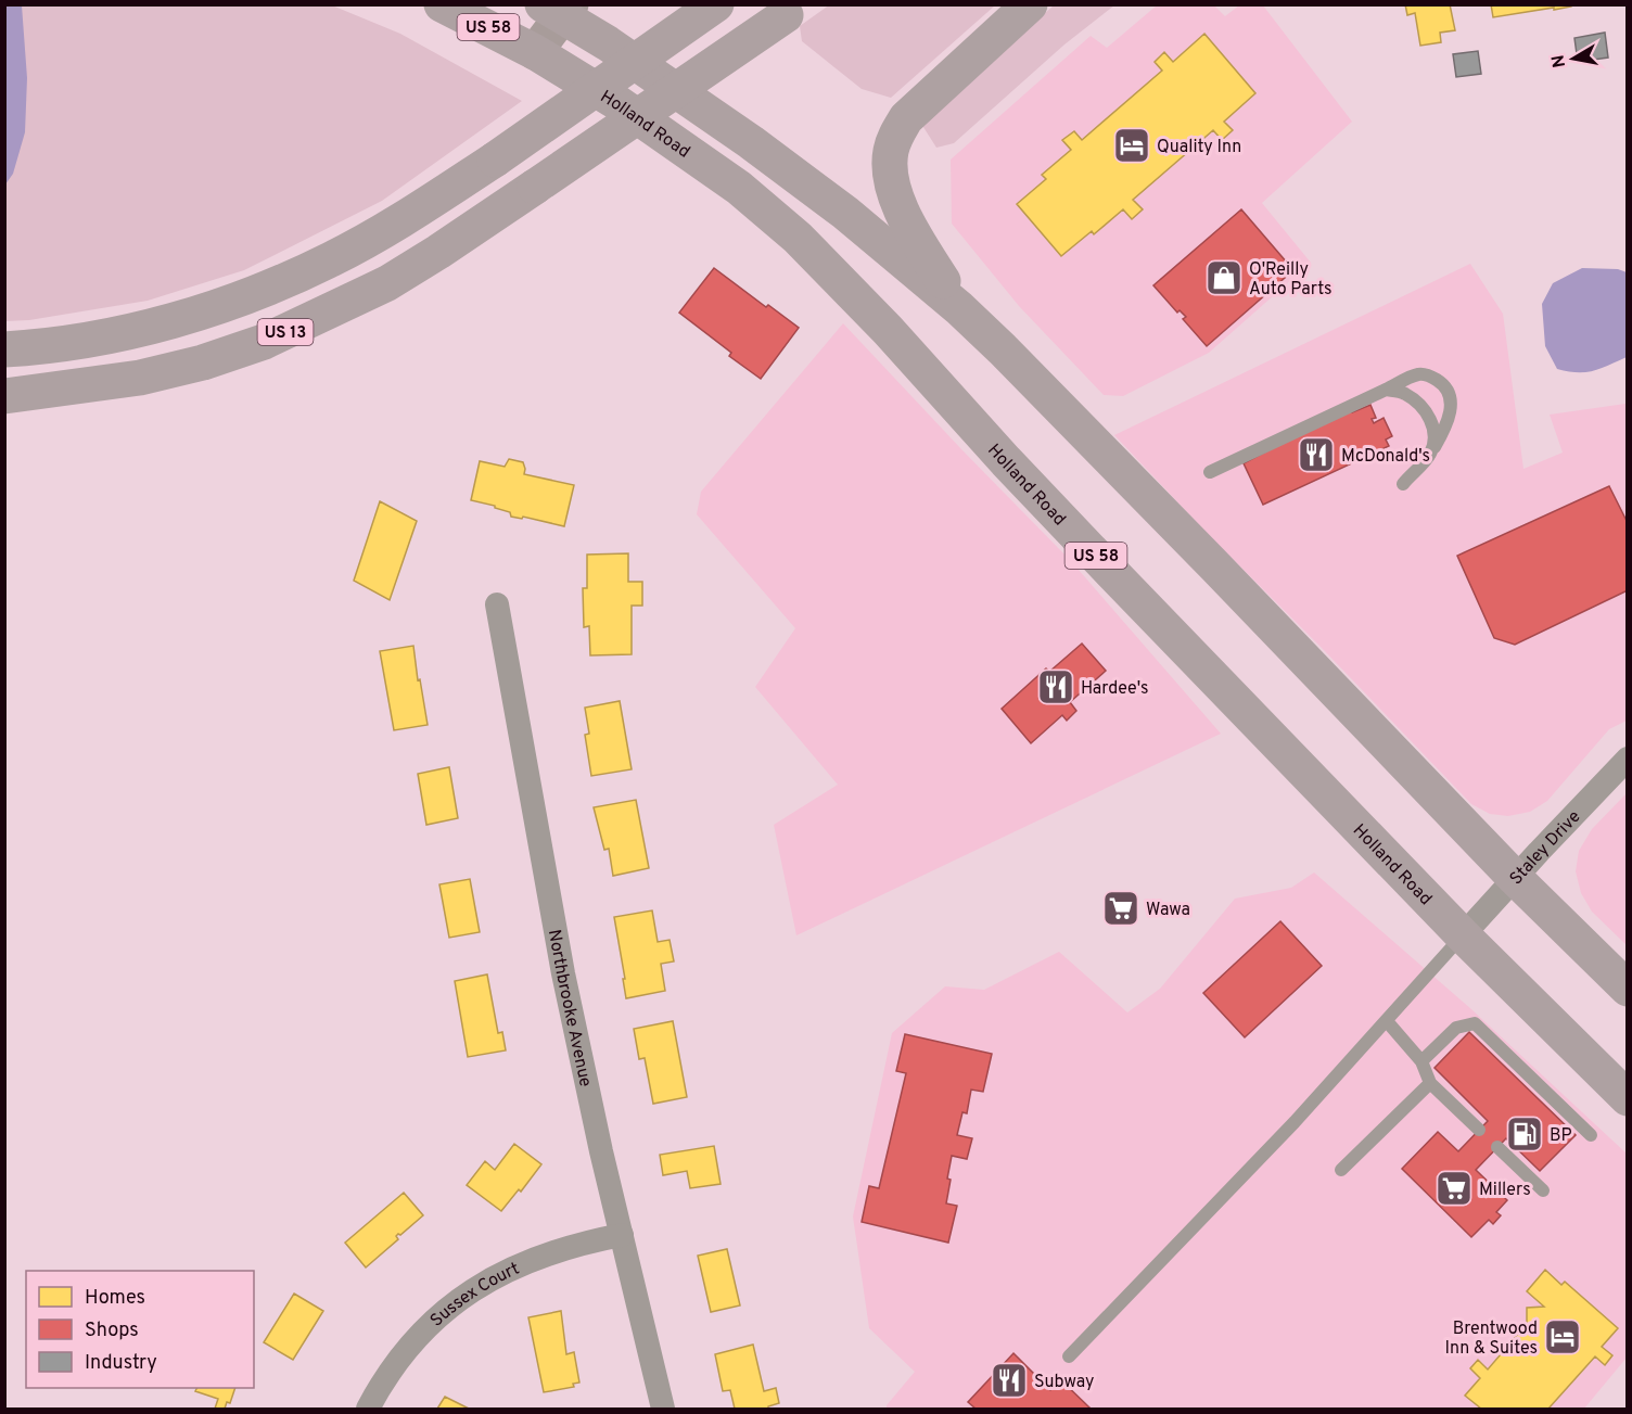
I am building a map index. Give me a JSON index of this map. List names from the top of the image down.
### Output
{
  "streets": {
    "highway": ["US 58", "Holland Road", "US 13"],
    "street": ["Staley Drive", "Northbrooke Avenue", "Sussex Court"]
  },
  "crossings": [
    ["US 58", "Holland Road"],
    ["Holland Road", "Staley Drive"],
    ["Northbrooke Avenue", "Sussex Court"]
  ],
  "places": {
    "hotel": ["Quality Inn", "Brentwood Inn & Suites"],
    "shop": ["O'Reilly Auto Parts"],
    "restaurant": ["McDonald's", "Hardee's", "Subway"],
    "supermarket": ["Wawa", "Millers"],
    "fuel station": ["BP"]
  },
  "legend": ["Homes", "Shops", "Industry"],
  "north": "left"
}
